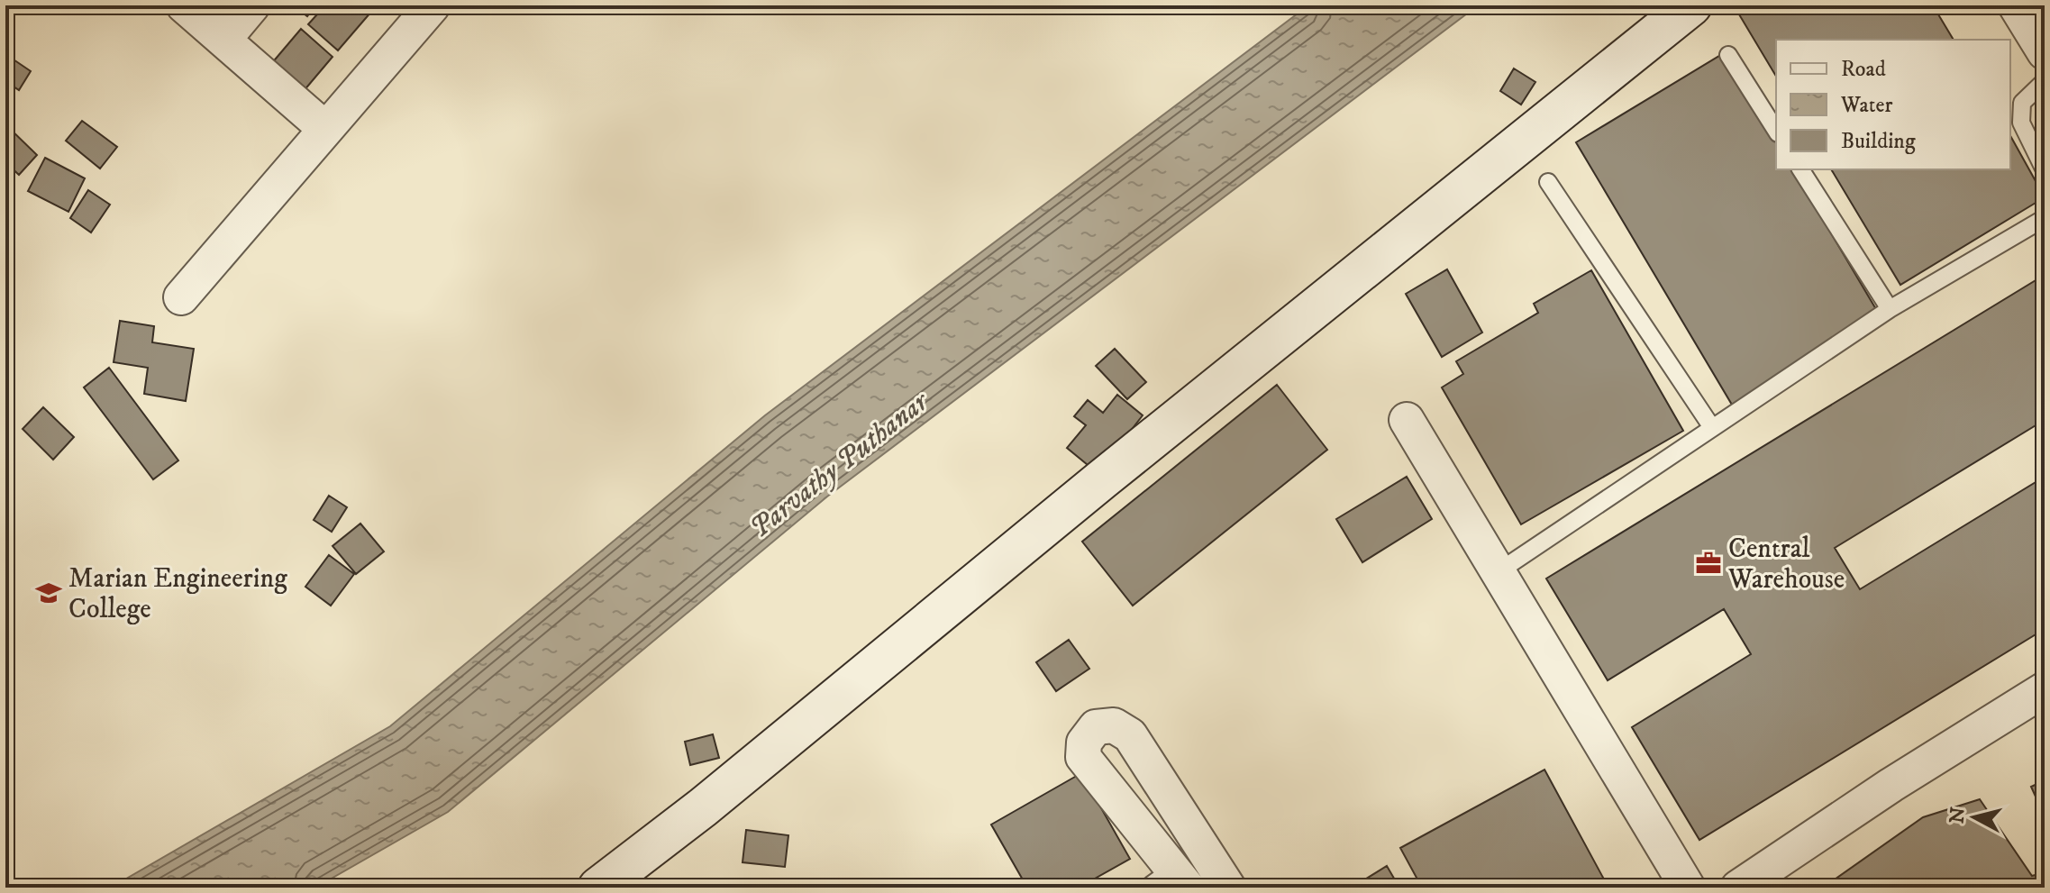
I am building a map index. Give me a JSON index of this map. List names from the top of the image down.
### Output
{
  "water": ["Parvathy Puthanar"],
  "places": {
    "office": ["Central Warehouse"],
    "school or university": ["Marian Engineering College"]
  },
  "legend": ["Road", "Water", "Building"],
  "north": "left"
}
